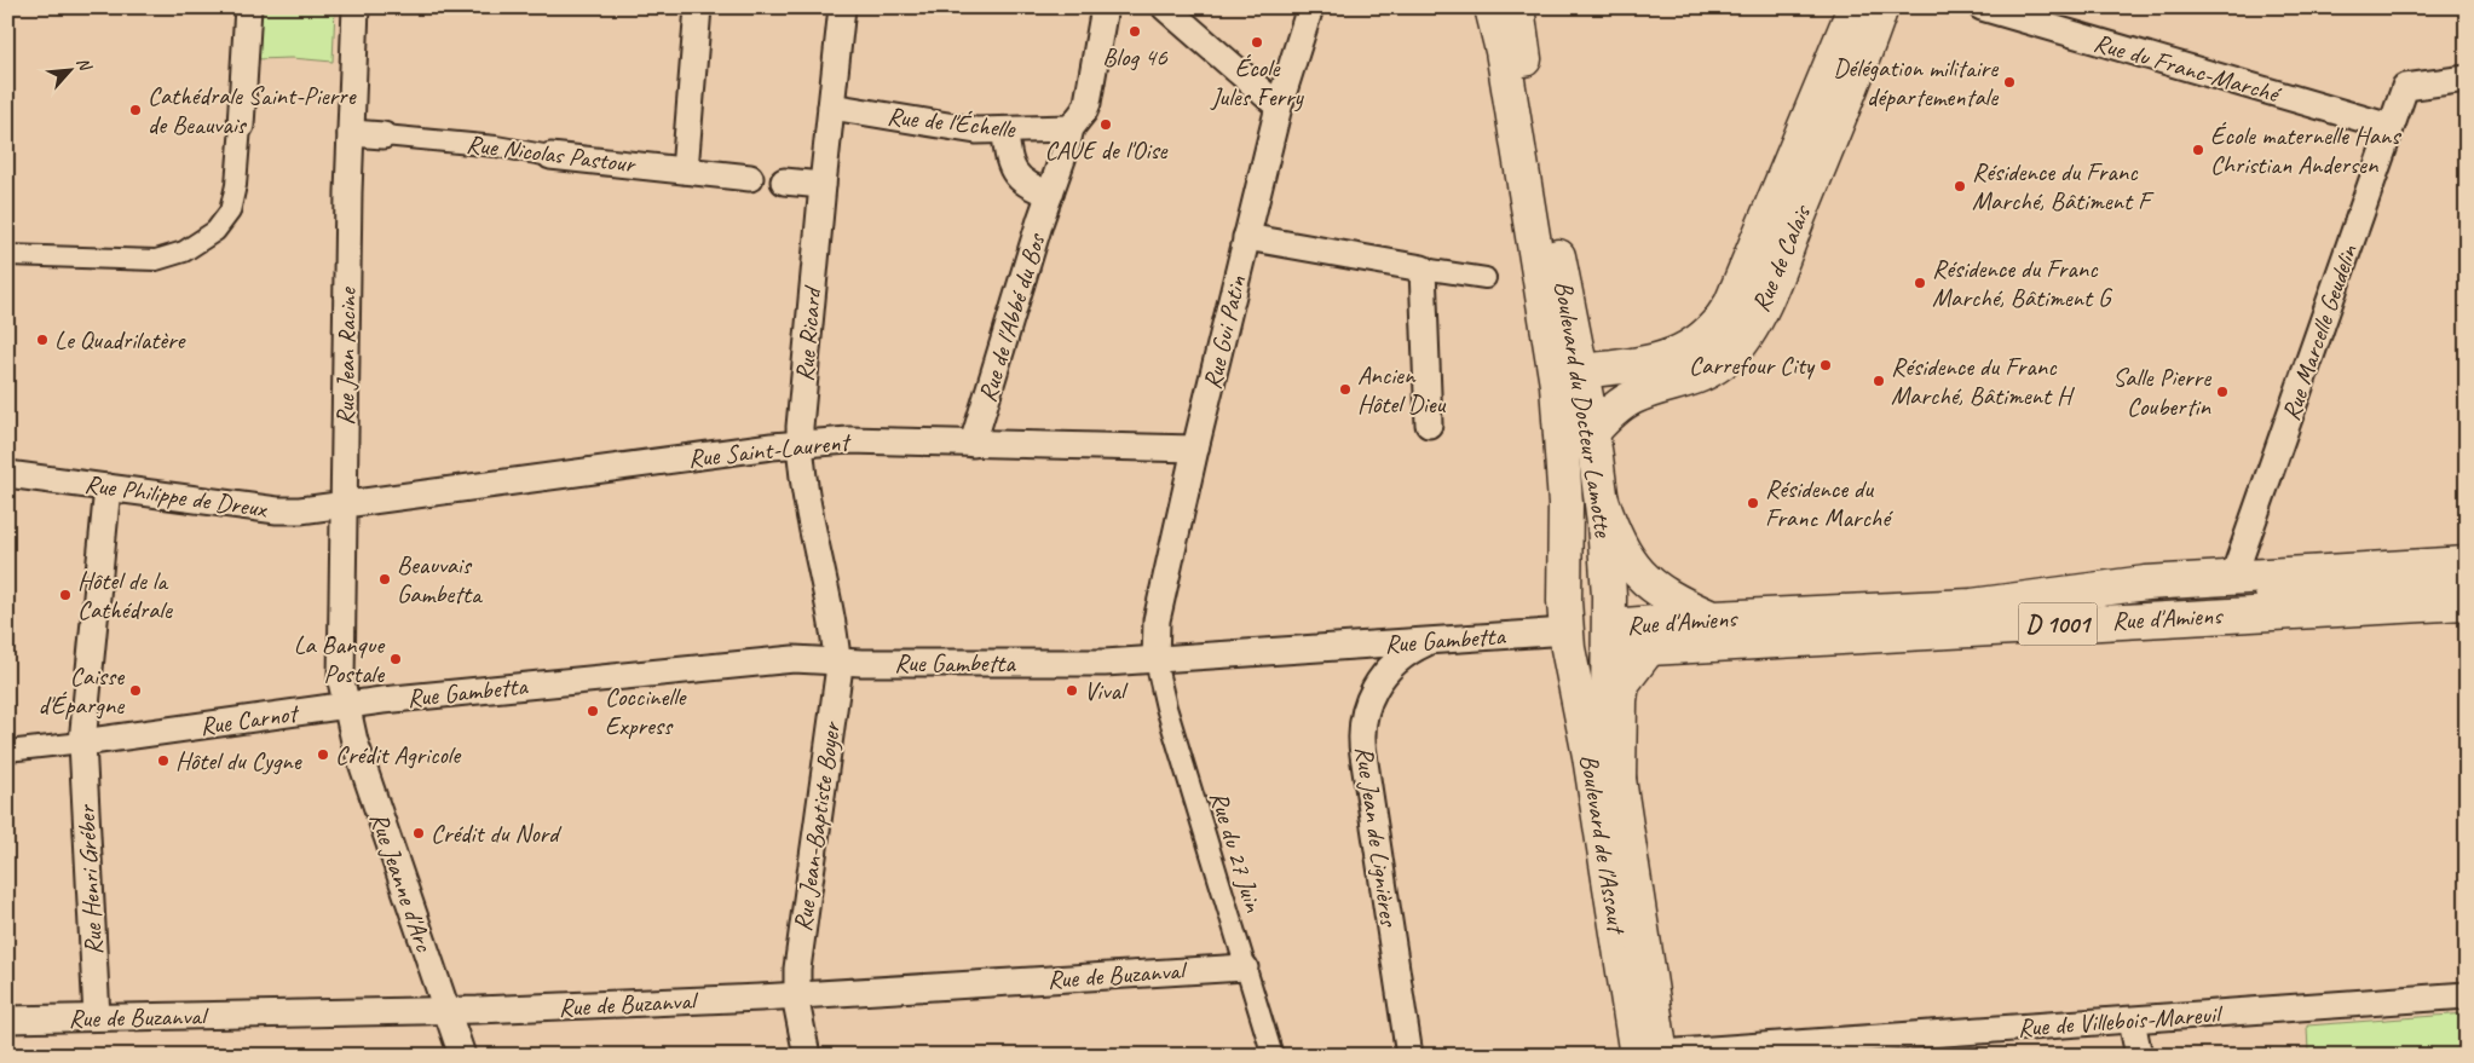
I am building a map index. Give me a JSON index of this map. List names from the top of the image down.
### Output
{
  "streets": {
    "main road": [
      "Rue de Calais",
      "Boulevard du Docteur Lamotte",
      "Rue d'Amiens",
      "D 1001",
      "Boulevard de l'Assaut"
    ],
    "street": [
      "Rue du Franc-Marché",
      "Rue de l'Échelle",
      "Rue Nicolas Pastour",
      "Rue de l'Abbé du Bos",
      "Rue Gui Patin",
      "Rue Marcelle Geudelin",
      "Rue Ricard",
      "Rue Jean Racine",
      "Rue Saint-Laurent",
      "Rue Philippe de Dreux",
      "Rue Gambetta",
      "Rue Carnot",
      "Rue Jean-Baptiste Boyer",
      "Rue Jean de Lignières",
      "Rue du 27 Juin",
      "Rue Henri Gréber",
      "Rue Jeanne d'Arc",
      "Rue de Buzanval",
      "Rue de Villebois-Mareuil"
    ]
  },
  "crossings": [
    ["Rue du Franc-Marché", "Rue Marcelle Geudelin"],
    ["Rue de l'Échelle", "Rue de l'Abbé du Bos"],
    ["Rue de l'Échelle", "Rue Ricard"],
    ["Rue Nicolas Pastour", "Rue Jean Racine"],
    ["Rue de Calais", "Boulevard du Docteur Lamotte"],
    ["Rue de l'Abbé du Bos", "Rue Saint-Laurent"],
    ["Rue Gui Patin", "Rue Saint-Laurent"],
    ["Rue Gui Patin", "Rue Gambetta"],
    ["Rue Gui Patin", "Rue du 27 Juin"],
    ["Rue Marcelle Geudelin", "Rue d'Amiens"],
    ["Rue Ricard", "Rue Saint-Laurent"],
    ["Rue Ricard", "Rue Gambetta"],
    ["Rue Ricard", "Rue Jean-Baptiste Boyer"],
    ["Rue Jean Racine", "Rue Saint-Laurent"],
    ["Rue Jean Racine", "Rue Philippe de Dreux"],
    ["Rue Jean Racine", "Rue Gambetta"],
    ["Rue Jean Racine", "Rue Carnot"],
    ["Rue Jean Racine", "Rue Jeanne d'Arc"],
    ["Boulevard du Docteur Lamotte", "Rue d'Amiens"],
    ["Boulevard du Docteur Lamotte", "D 1001"],
    ["Boulevard du Docteur Lamotte", "Rue Gambetta"],
    ["Boulevard du Docteur Lamotte", "Boulevard de l'Assaut"],
    ["Rue Saint-Laurent", "Rue Philippe de Dreux"],
    ["Rue Philippe de Dreux", "Rue Henri Gréber"],
    ["Rue d'Amiens", "D 1001"],
    ["Rue d'Amiens", "Rue Gambetta"],
    ["Rue d'Amiens", "Boulevard de l'Assaut"],
    ["D 1001", "Rue Gambetta"],
    ["D 1001", "Boulevard de l'Assaut"],
    ["Rue Gambetta", "Rue Carnot"],
    ["Rue Gambetta", "Rue Jean-Baptiste Boyer"],
    ["Rue Gambetta", "Rue Jean de Lignières"],
    ["Rue Gambetta", "Boulevard de l'Assaut"],
    ["Rue Gambetta", "Rue du 27 Juin"],
    ["Rue Gambetta", "Rue Jeanne d'Arc"],
    ["Rue Carnot", "Rue Henri Gréber"],
    ["Rue Carnot", "Rue Jeanne d'Arc"],
    ["Rue Jean-Baptiste Boyer", "Rue de Buzanval"],
    ["Boulevard de l'Assaut", "Rue de Villebois-Mareuil"],
    ["Rue du 27 Juin", "Rue de Buzanval"],
    ["Rue Henri Gréber", "Rue de Buzanval"],
    ["Rue Jeanne d'Arc", "Rue de Buzanval"]
  ],
  "places": [
    "Blog 46",
    "École Jules Ferry",
    "Délégation militaire départementale",
    "Cathédrale Saint-Pierre de Beauvais",
    "CAUE de l'Oise",
    "École maternelle Hans Christian Andersen",
    "Résidence du Franc Marché, Bâtiment F",
    "Résidence du Franc Marché, Bâtiment G",
    "Le Quadrilatère",
    "Carrefour City",
    "Résidence du Franc Marché, Bâtiment H",
    "Ancien Hôtel Dieu",
    "Salle Pierre Coubertin",
    "Résidence du Franc Marché",
    "Beauvais Gambetta",
    "Hôtel de la Cathédrale",
    "La Banque Postale",
    "Caisse d'Épargne",
    "Vival",
    "Coccinelle Express",
    "Crédit Agricole",
    "Hôtel du Cygne",
    "Crédit du Nord"
  ],
  "north": "top right"
}
